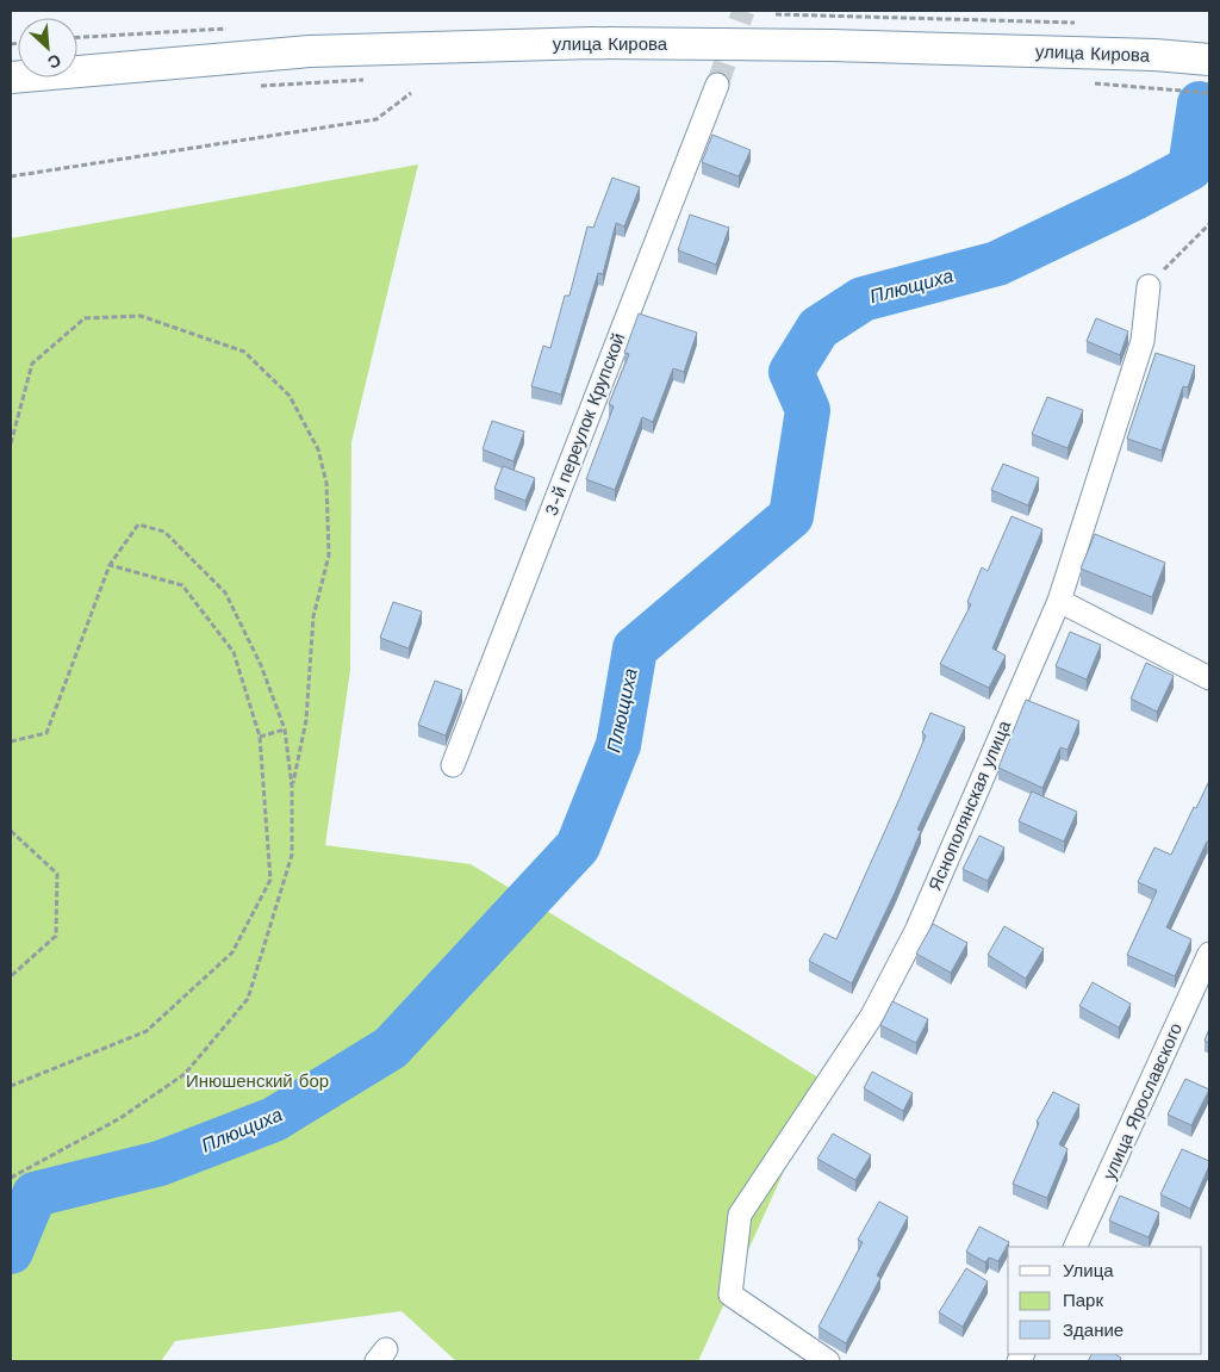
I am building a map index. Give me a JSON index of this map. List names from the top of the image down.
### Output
{
  "streets": {
    "main road": ["улица Кирова"],
    "street": ["3-й переулок Крупской", "Яснополянская улица", "улица Ярославского"]
  },
  "water": ["Плющиха"],
  "parks": ["Инюшенский бор"],
  "legend": ["Улица", "Парк", "Здание"],
  "north": "bottom right"
}
